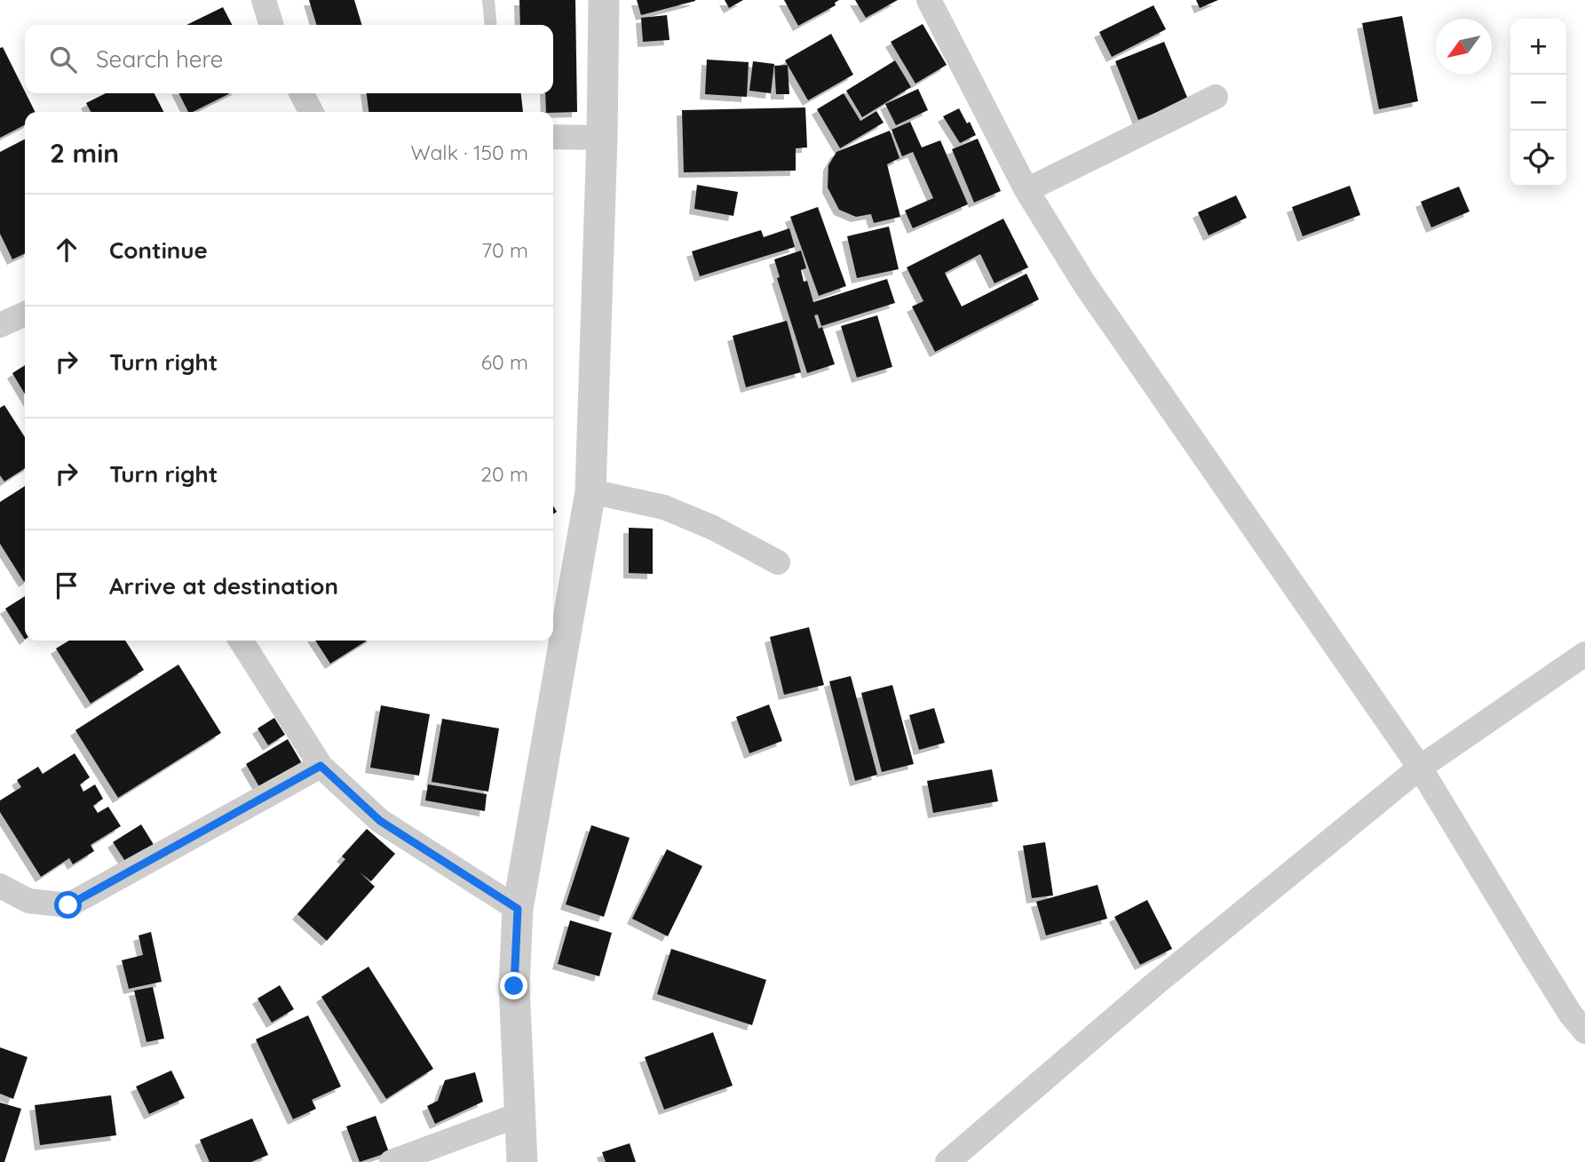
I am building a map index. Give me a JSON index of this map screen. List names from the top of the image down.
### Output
{
  "north": "bottom left",
  "page": {
    "map_buttons": ["+", "−"],
    "search": "Search here",
    "heading": ["2 min", "Walk · 150 m"],
    "list": [
      ["Continue", "70 m"],
      ["Turn right", "60 m"],
      ["Turn right", "20 m"],
      "Arrive at destination"
    ]
  }
}
